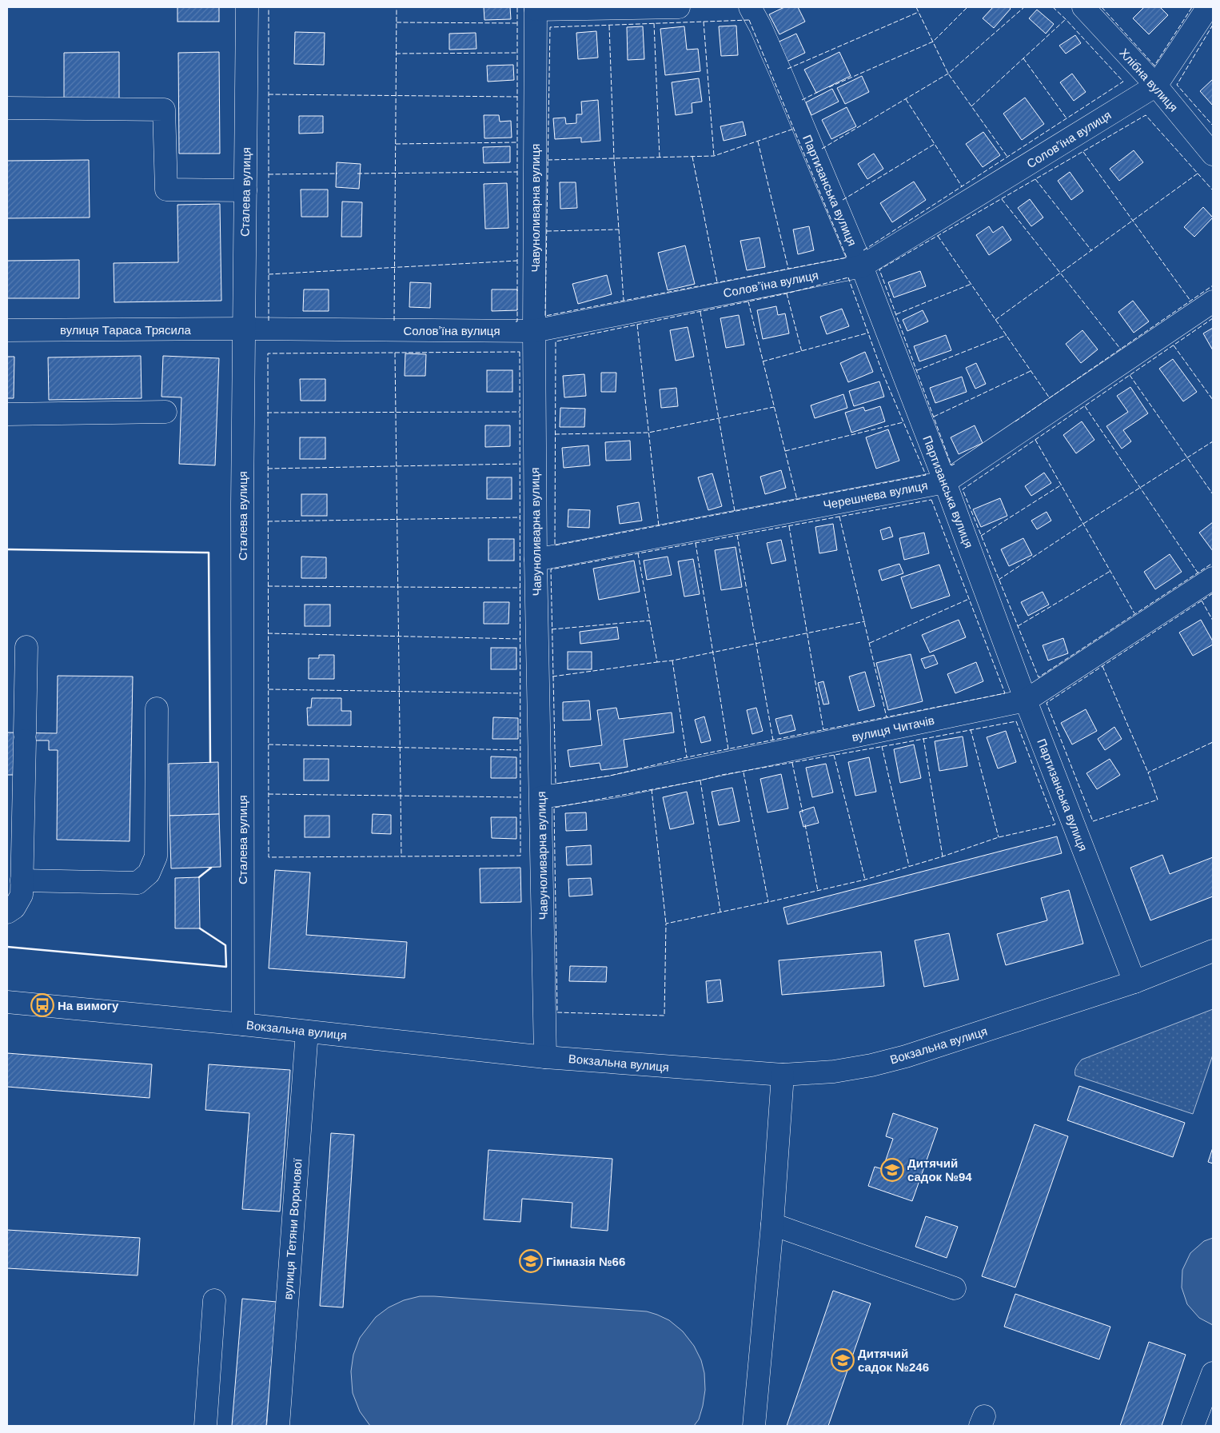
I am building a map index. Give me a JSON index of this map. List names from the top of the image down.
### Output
{
  "streets": {
    "street": [
      "Хлібна вулиця",
      "Соловʼїна вулиця",
      "Партизанська вулиця",
      "Сталева вулиця",
      "Чавуноливарна вулиця",
      "вулиця Тараса Трясила",
      "Черешнева вулиця",
      "вулиця Читачів",
      "Вокзальна вулиця",
      "вулиця Тетяни Воронової"
    ]
  },
  "crossings": [
    ["Хлібна вулиця", "Соловʼїна вулиця"],
    ["Соловʼїна вулиця", "Партизанська вулиця"],
    ["Соловʼїна вулиця", "Сталева вулиця"],
    ["Соловʼїна вулиця", "Чавуноливарна вулиця"],
    ["Соловʼїна вулиця", "вулиця Тараса Трясила"],
    ["Партизанська вулиця", "Черешнева вулиця"],
    ["Партизанська вулиця", "вулиця Читачів"],
    ["Партизанська вулиця", "Вокзальна вулиця"],
    ["Сталева вулиця", "вулиця Тараса Трясила"],
    ["Сталева вулиця", "Вокзальна вулиця"],
    ["Чавуноливарна вулиця", "Черешнева вулиця"],
    ["Чавуноливарна вулиця", "вулиця Читачів"],
    ["Чавуноливарна вулиця", "Вокзальна вулиця"],
    ["Вокзальна вулиця", "вулиця Тетяни Воронової"]
  ],
  "places": {
    "bus stop": ["На вимогу"],
    "school or university": ["Дитячий садок №94", "Гімназія №66", "Дитячий садок №246"]
  }
}
